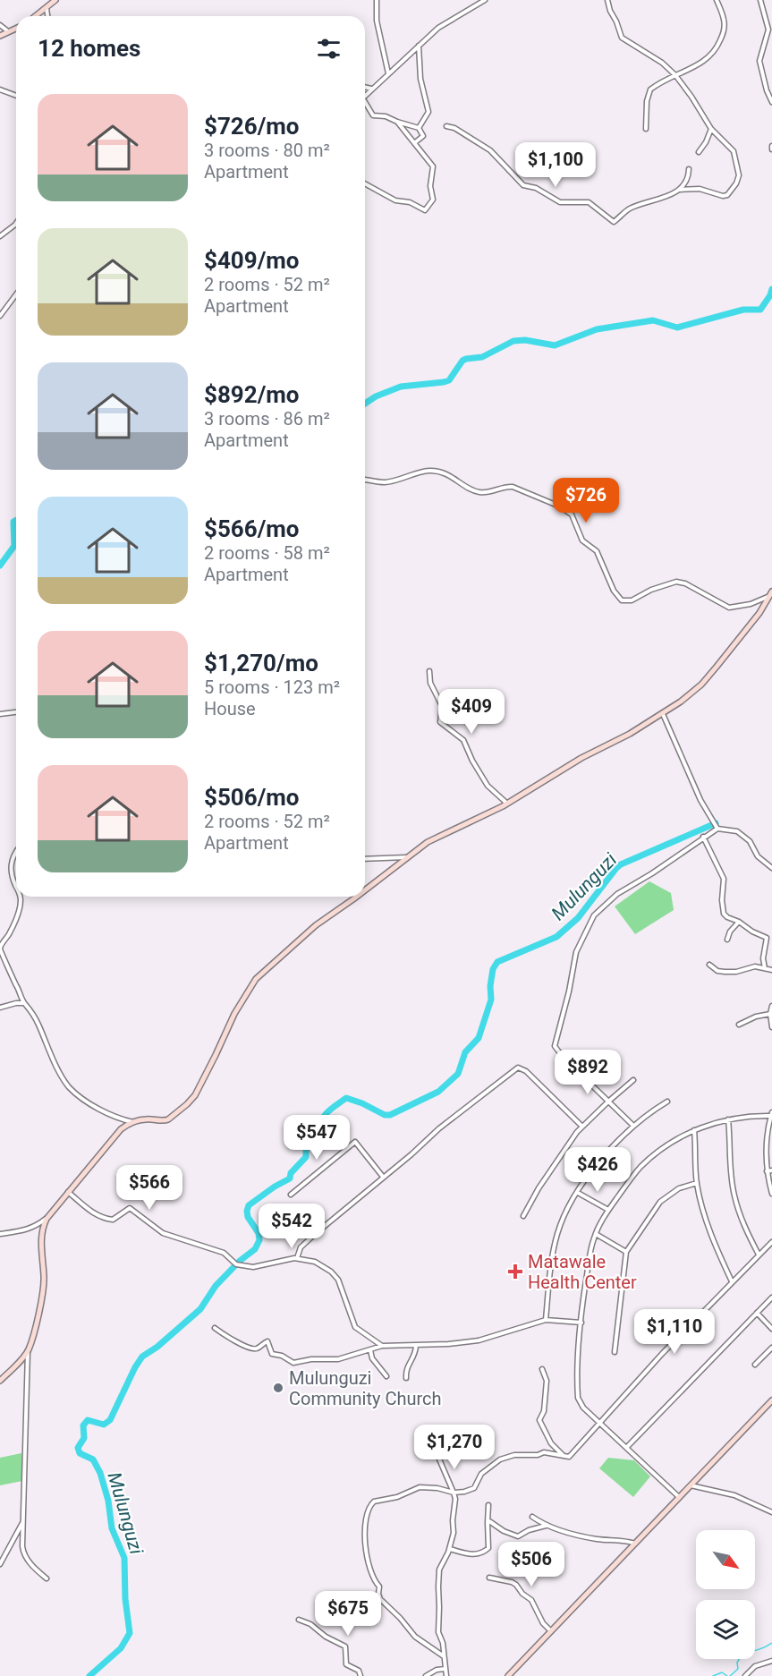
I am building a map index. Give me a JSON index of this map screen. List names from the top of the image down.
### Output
{
  "water": ["Mulunguzi"],
  "places": {
    "health": ["Matawale Health Center"],
    "other": ["Mulunguzi Community Church"]
  },
  "north": "bottom right",
  "page": {
    "heading": "12 homes",
    "list": [
      {
        "name": "$726/mo",
        "note": "3 rooms · 80 m² · Apartment"
      },
      {
        "name": "$409/mo",
        "note": "2 rooms · 52 m² · Apartment"
      },
      {
        "name": "$892/mo",
        "note": "3 rooms · 86 m² · Apartment"
      },
      {
        "name": "$566/mo",
        "note": "2 rooms · 58 m² · Apartment"
      },
      {
        "name": "$1,270/mo",
        "note": "5 rooms · 123 m² · House"
      },
      {
        "name": "$506/mo",
        "note": "2 rooms · 52 m² · Apartment"
      }
    ],
    "price": [
      "$1,100",
      "$726",
      "$409",
      "$892",
      "$547",
      "$426",
      "$566",
      "$542",
      "$1,110",
      "$1,270",
      "$506",
      "$675"
    ]
  }
}
